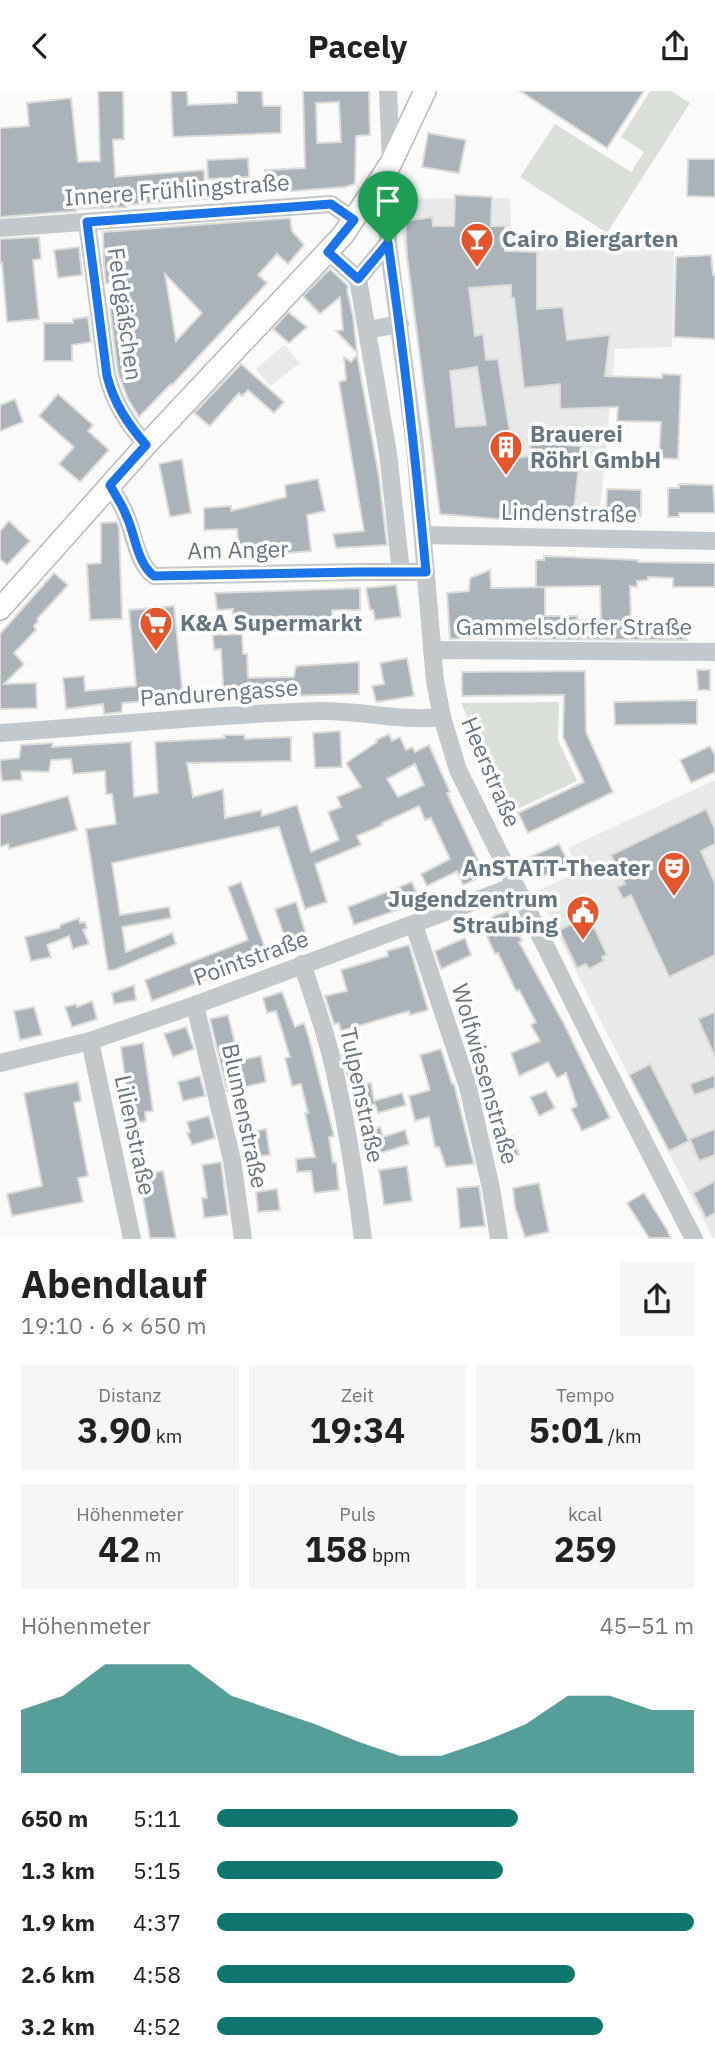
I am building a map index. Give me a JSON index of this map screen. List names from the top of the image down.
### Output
{
  "streets": {
    "street": [
      "Innere Frühlingstraße",
      "Feldgäßchen",
      "Lindenstraße",
      "Am Anger",
      "Gammelsdorfer Straße",
      "Pandurengasse",
      "Heerstraße",
      "Pointstraße",
      "Wolfwiesenstraße",
      "Tulpenstraße",
      "Blumenstraße",
      "Lilienstraße"
    ]
  },
  "crossings": [
    ["Innere Frühlingstraße", "Feldgäßchen"],
    ["Lindenstraße", "Heerstraße"],
    ["Am Anger", "Heerstraße"],
    ["Gammelsdorfer Straße", "Heerstraße"],
    ["Pandurengasse", "Heerstraße"],
    ["Heerstraße", "Pointstraße"],
    ["Pointstraße", "Wolfwiesenstraße"],
    ["Pointstraße", "Tulpenstraße"],
    ["Pointstraße", "Blumenstraße"],
    ["Pointstraße", "Lilienstraße"]
  ],
  "places": {
    "bar": ["Cairo Biergarten"],
    "building": ["Brauerei Röhrl GmbH"],
    "supermarket": ["K&A Supermarkt"],
    "theatre": ["AnSTATT-Theater"],
    "public building": ["Jugendzentrum Straubing"]
  },
  "page": {
    "header": "Pacely",
    "heading": ["Abendlauf", "19:10 · 6 × 650 m"],
    "stats": [
      ["Distanz", "3.90 km"],
      ["Zeit", "19:34"],
      ["Tempo", "5:01 /km"],
      ["Höhenmeter", "42 m"],
      ["Puls", "158 bpm"],
      ["kcal", "259"]
    ],
    "chart": ["Höhenmeter", "45–51 m"],
    "list": [
      {
        "name": "650 m",
        "note": "5:11"
      },
      {
        "name": "1.3 km",
        "note": "5:15"
      },
      {
        "name": "1.9 km",
        "note": "4:37"
      },
      {
        "name": "2.6 km",
        "note": "4:58"
      },
      {
        "name": "3.2 km",
        "note": "4:52"
      }
    ]
  }
}
